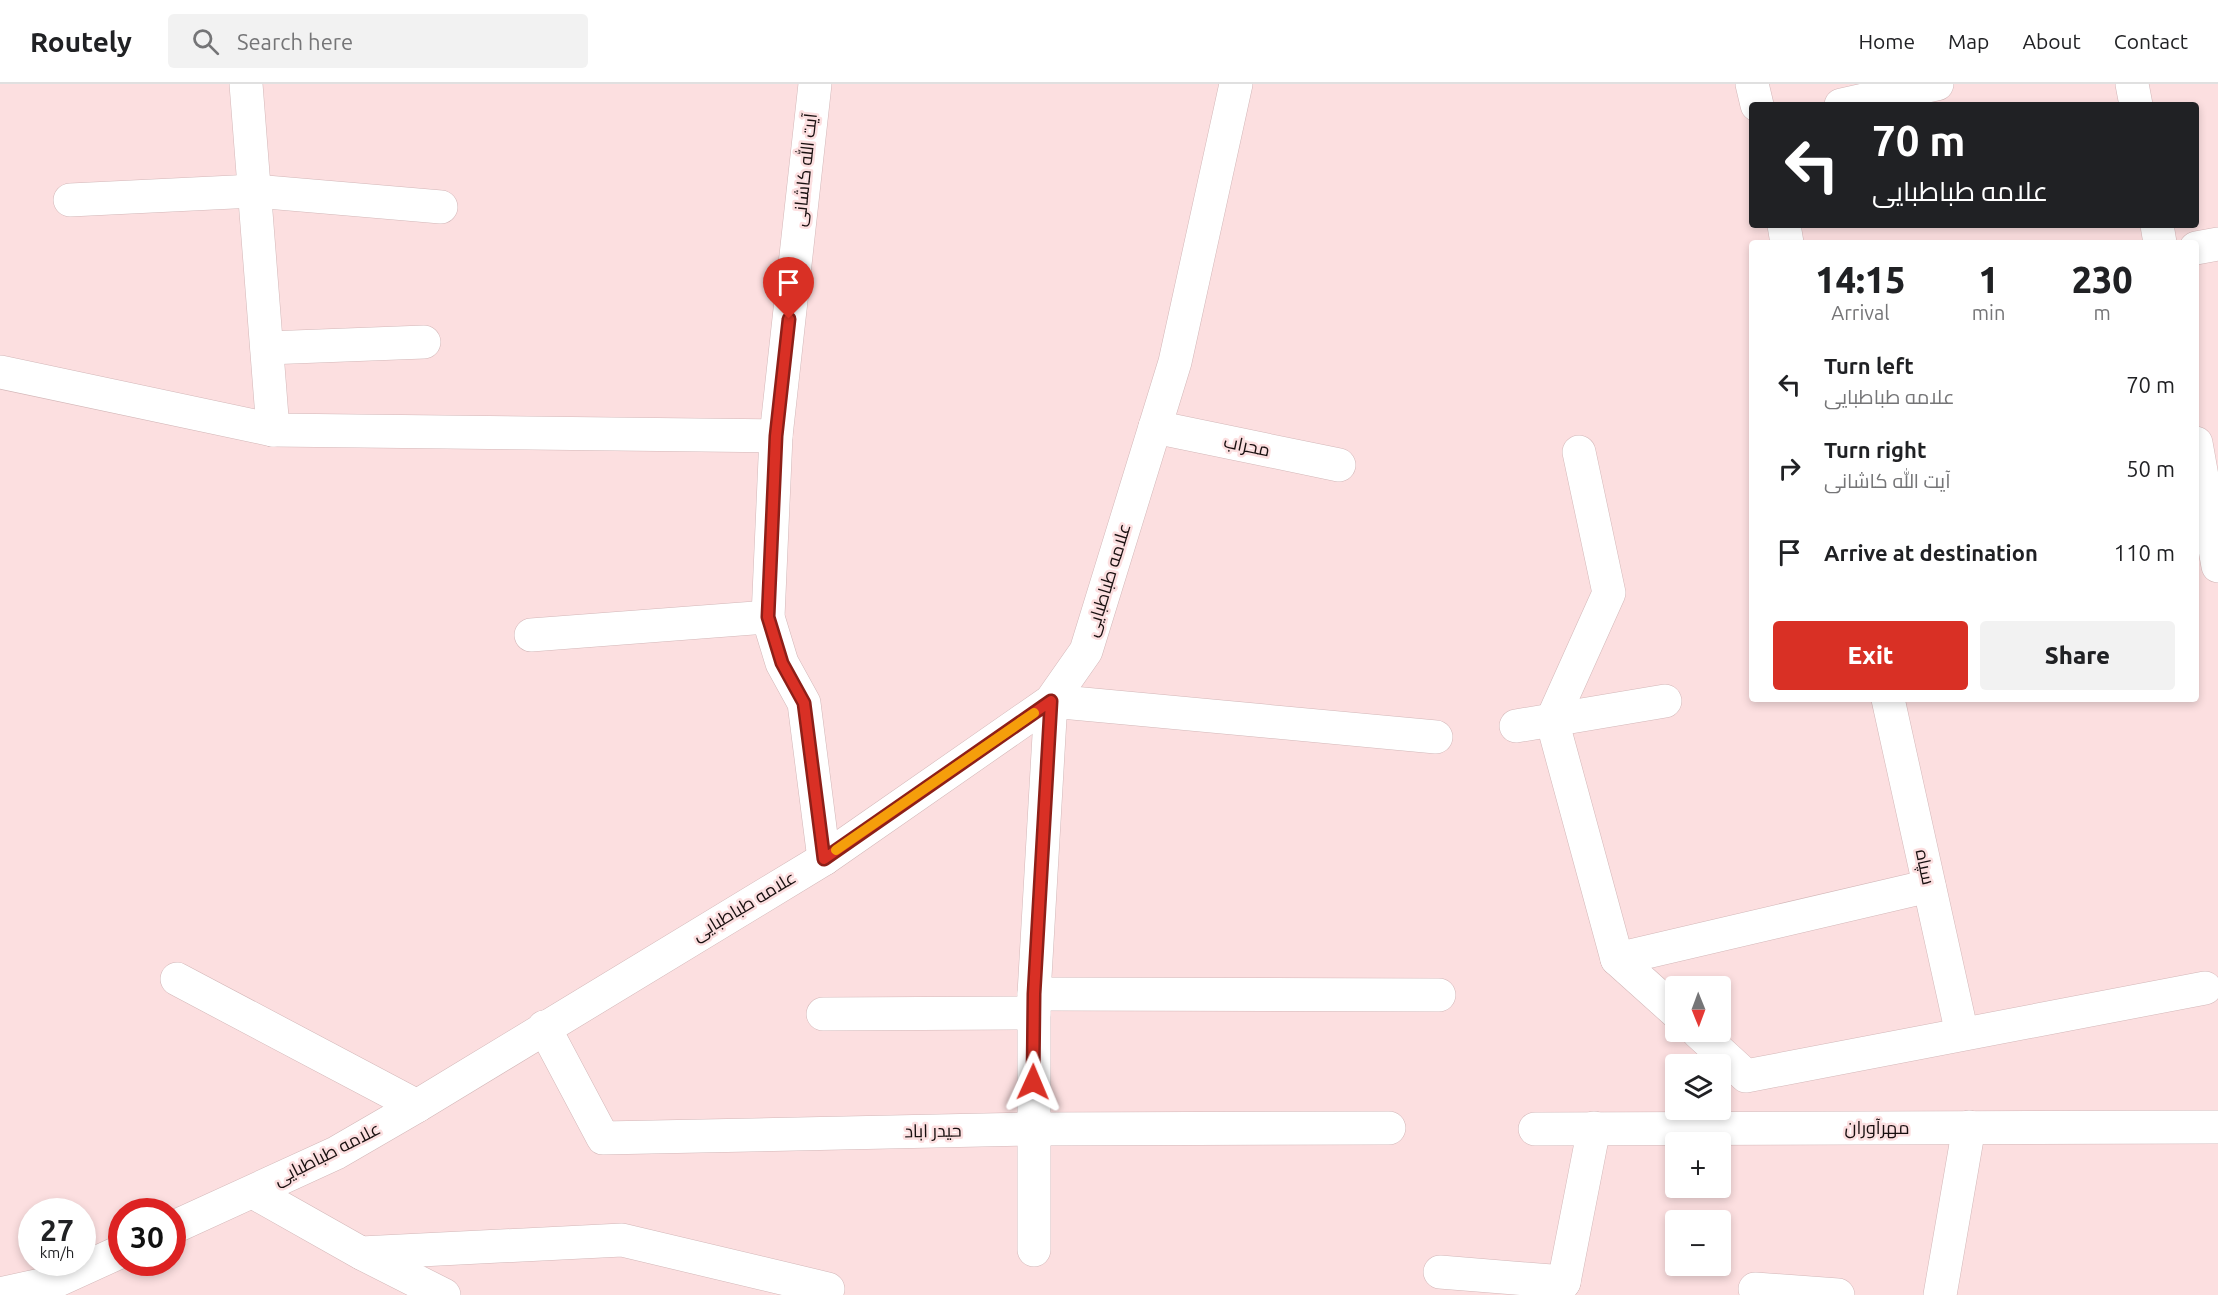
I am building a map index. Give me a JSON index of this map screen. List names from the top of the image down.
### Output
{
  "streets": {
    "street": [
      "آیت الله کاشانی",
      "محراب",
      "علامه طباطبایی",
      "سپاه",
      "مهرآوران",
      "حیدر اباد"
    ]
  },
  "crossings": [
    ["آیت الله کاشانی", "علامه طباطبایی"],
    ["محراب", "علامه طباطبایی"],
    ["علامه طباطبایی", "حیدر اباد"]
  ],
  "north": "bottom",
  "page": {
    "header": "Routely",
    "search": "Search here",
    "nav": [
      "Home",
      "Map",
      "About",
      "Contact"
    ],
    "turn": ["70 m", "علامه طباطبایی"],
    "eta": [
      "14:15",
      "Arrival",
      "1",
      "min",
      "230",
      "m"
    ],
    "list": [
      {
        "name": "Turn left",
        "note": "علامه طباطبایی",
        "value": "70 m"
      },
      {
        "name": "Turn right",
        "note": "آیت الله کاشانی",
        "value": "50 m"
      },
      {
        "name": "Arrive at destination",
        "value": "110 m"
      }
    ],
    "buttons": ["Exit", "Share"],
    "map_buttons": ["+", "−"],
    "speed": "27 km/h",
    "limit": "30"
  }
}
